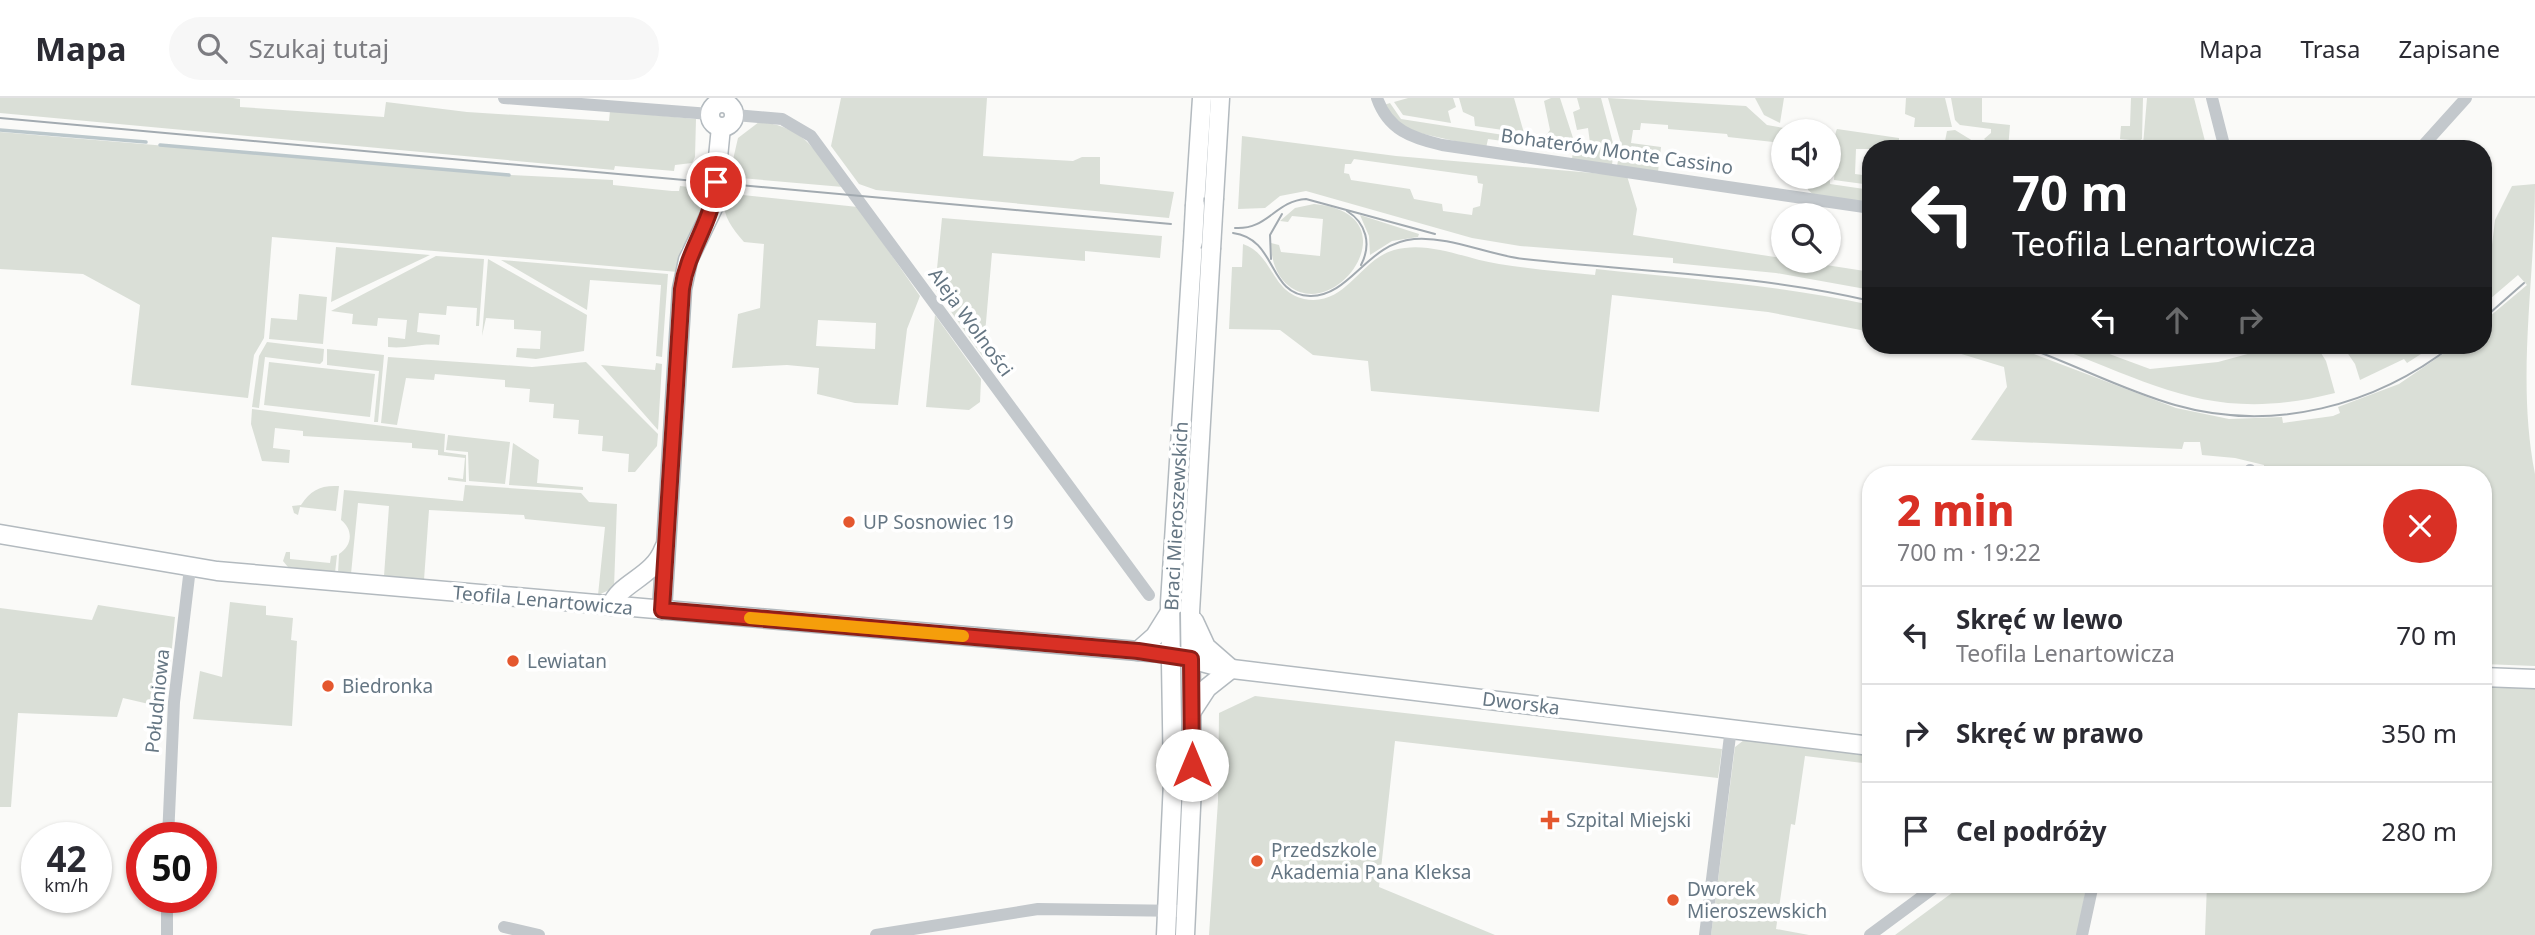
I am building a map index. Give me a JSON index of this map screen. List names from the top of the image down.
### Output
{
  "streets": {
    "street": [
      "Bohaterów Monte Cassino",
      "Aleja Wolności",
      "Braci Mieroszewskich",
      "Teofila Lenartowicza",
      "Południowa",
      "Dworska"
    ]
  },
  "crossings": [
    ["Braci Mieroszewskich", "Teofila Lenartowicza"],
    ["Braci Mieroszewskich", "Dworska"],
    ["Teofila Lenartowicza", "Południowa"],
    ["Teofila Lenartowicza", "Dworska"]
  ],
  "places": {
    "other": [
      "UP Sosnowiec 19",
      "Lewiatan",
      "Biedronka",
      "Przedszkole Akademia Pana Kleksa",
      "Dworek Mieroszewskich"
    ],
    "health": ["Szpital Miejski"]
  },
  "page": {
    "header": "Mapa",
    "search": "Szukaj tutaj",
    "nav": ["Mapa", "Trasa", "Zapisane"],
    "turn": ["70 m", "Teofila Lenartowicza"],
    "heading": ["2 min", "700 m · 19:22"],
    "list": [
      {
        "name": "Skręć w lewo",
        "note": "Teofila Lenartowicza",
        "value": "70 m"
      },
      {
        "name": "Skręć w prawo",
        "value": "350 m"
      },
      {
        "name": "Cel podróży",
        "value": "280 m"
      }
    ],
    "speed": "42 km/h",
    "limit": "50"
  }
}
